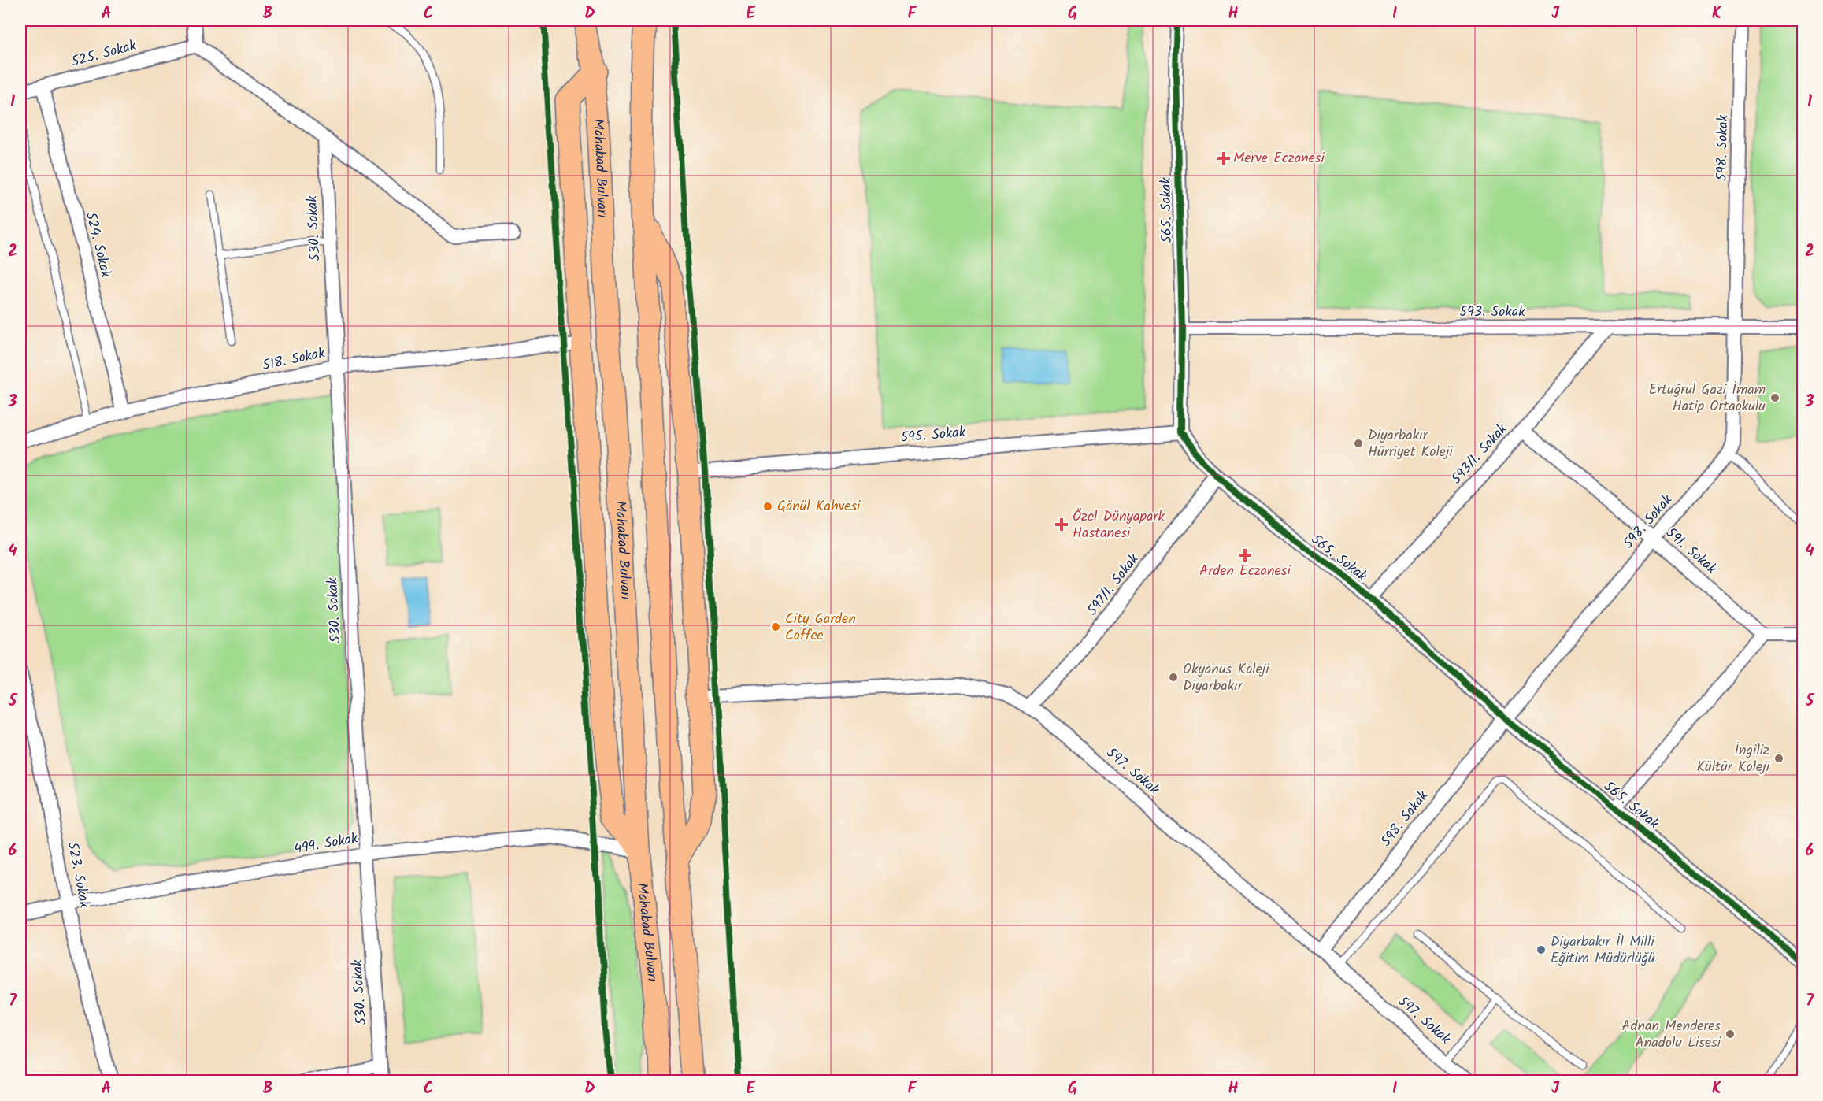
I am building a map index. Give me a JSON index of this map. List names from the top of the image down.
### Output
{
  "streets": {
    "main road": ["Mahabad Bulvarı"],
    "street": [
      "525. Sokak",
      "598. Sokak",
      "565. Sokak",
      "530. Sokak",
      "524. Sokak",
      "593. Sokak",
      "518. Sokak",
      "595. Sokak",
      "593/1. Sokak",
      "591. Sokak",
      "597/1. Sokak",
      "597. Sokak",
      "499. Sokak",
      "523. Sokak"
    ]
  },
  "crossings": [
    ["525. Sokak", "524. Sokak"],
    ["598. Sokak", "565. Sokak"],
    ["598. Sokak", "593. Sokak"],
    ["598. Sokak", "591. Sokak"],
    ["598. Sokak", "597. Sokak"],
    ["Mahabad Bulvarı", "499. Sokak"],
    ["565. Sokak", "593. Sokak"],
    ["565. Sokak", "595. Sokak"],
    ["565. Sokak", "593/1. Sokak"],
    ["565. Sokak", "597/1. Sokak"],
    ["530. Sokak", "518. Sokak"],
    ["530. Sokak", "499. Sokak"],
    ["524. Sokak", "518. Sokak"],
    ["593. Sokak", "593/1. Sokak"],
    ["593/1. Sokak", "591. Sokak"],
    ["597/1. Sokak", "597. Sokak"],
    ["499. Sokak", "523. Sokak"]
  ],
  "places": {
    "health": ["Merve Eczanesi", "Özel Dünyapark Hastanesi", "Arden Eczanesi"],
    "other": [
      "Ertuğrul Gazi İmam Hatip Ortaokulu",
      "Diyarbakır Hürriyet Koleji",
      "Gönül Kahvesi",
      "City Garden Coffee",
      "Okyanus Koleji Diyarbakır",
      "İngiliz Kültür Koleji",
      "Diyarbakır İl Milli Eğitim Müdürlüğü",
      "Adnan Menderes Anadolu Lisesi"
    ]
  },
  "grid": {
    "columns": [
      "A",
      "B",
      "C",
      "D",
      "E",
      "F",
      "G",
      "H",
      "I",
      "J",
      "K"
    ],
    "rows": [
      "1",
      "2",
      "3",
      "4",
      "5",
      "6",
      "7"
    ]
  }
}
